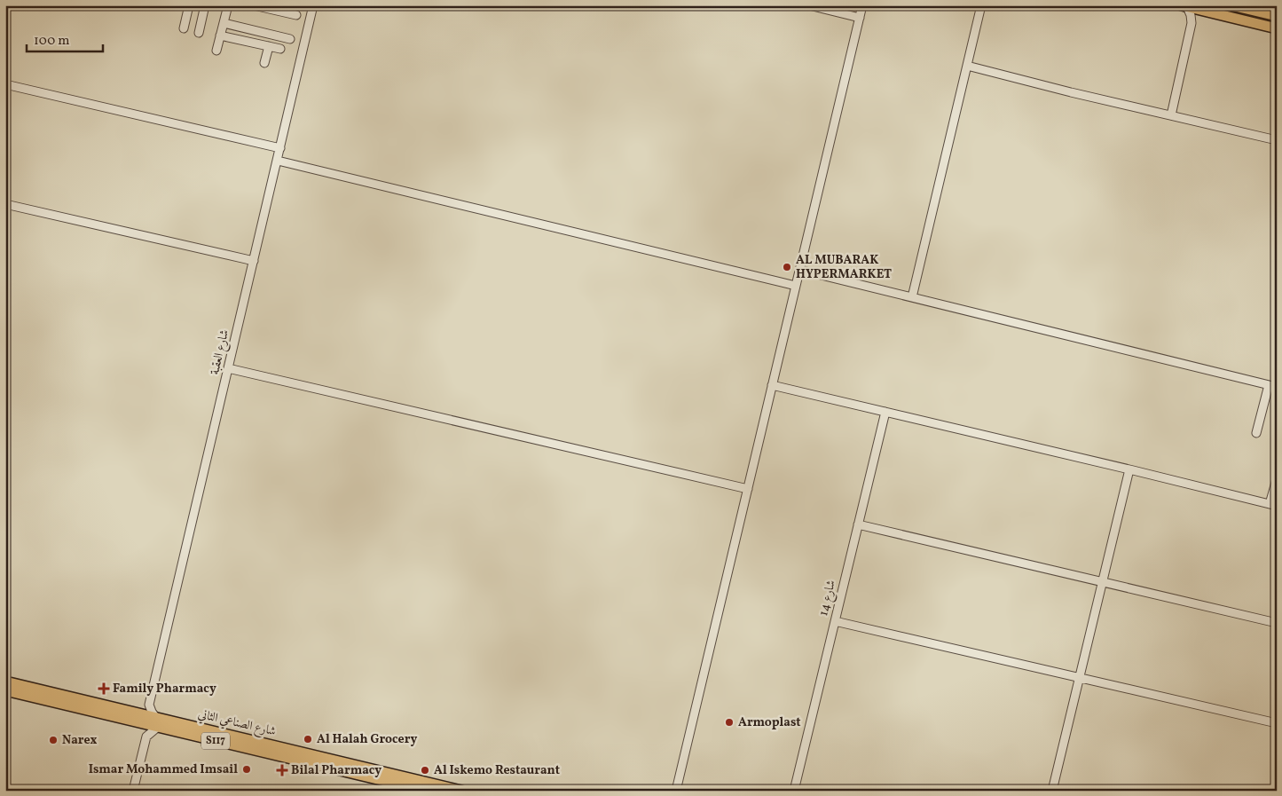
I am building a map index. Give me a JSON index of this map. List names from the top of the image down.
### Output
{
  "streets": {
    "main road": ["شارع الصناعي الثاني", "S117"],
    "street": ["شارع العقبة", "شارع 14"]
  },
  "places": {
    "other": [
      "AL MUBARAK HYPERMARKET",
      "Armoplast",
      "Al Halah Grocery",
      "Narex",
      "Ismar Mohammed Imsail",
      "Al Iskemo Restaurant"
    ],
    "health": ["Family Pharmacy", "Bilal Pharmacy"]
  },
  "scale_bar": "100 m"
}
